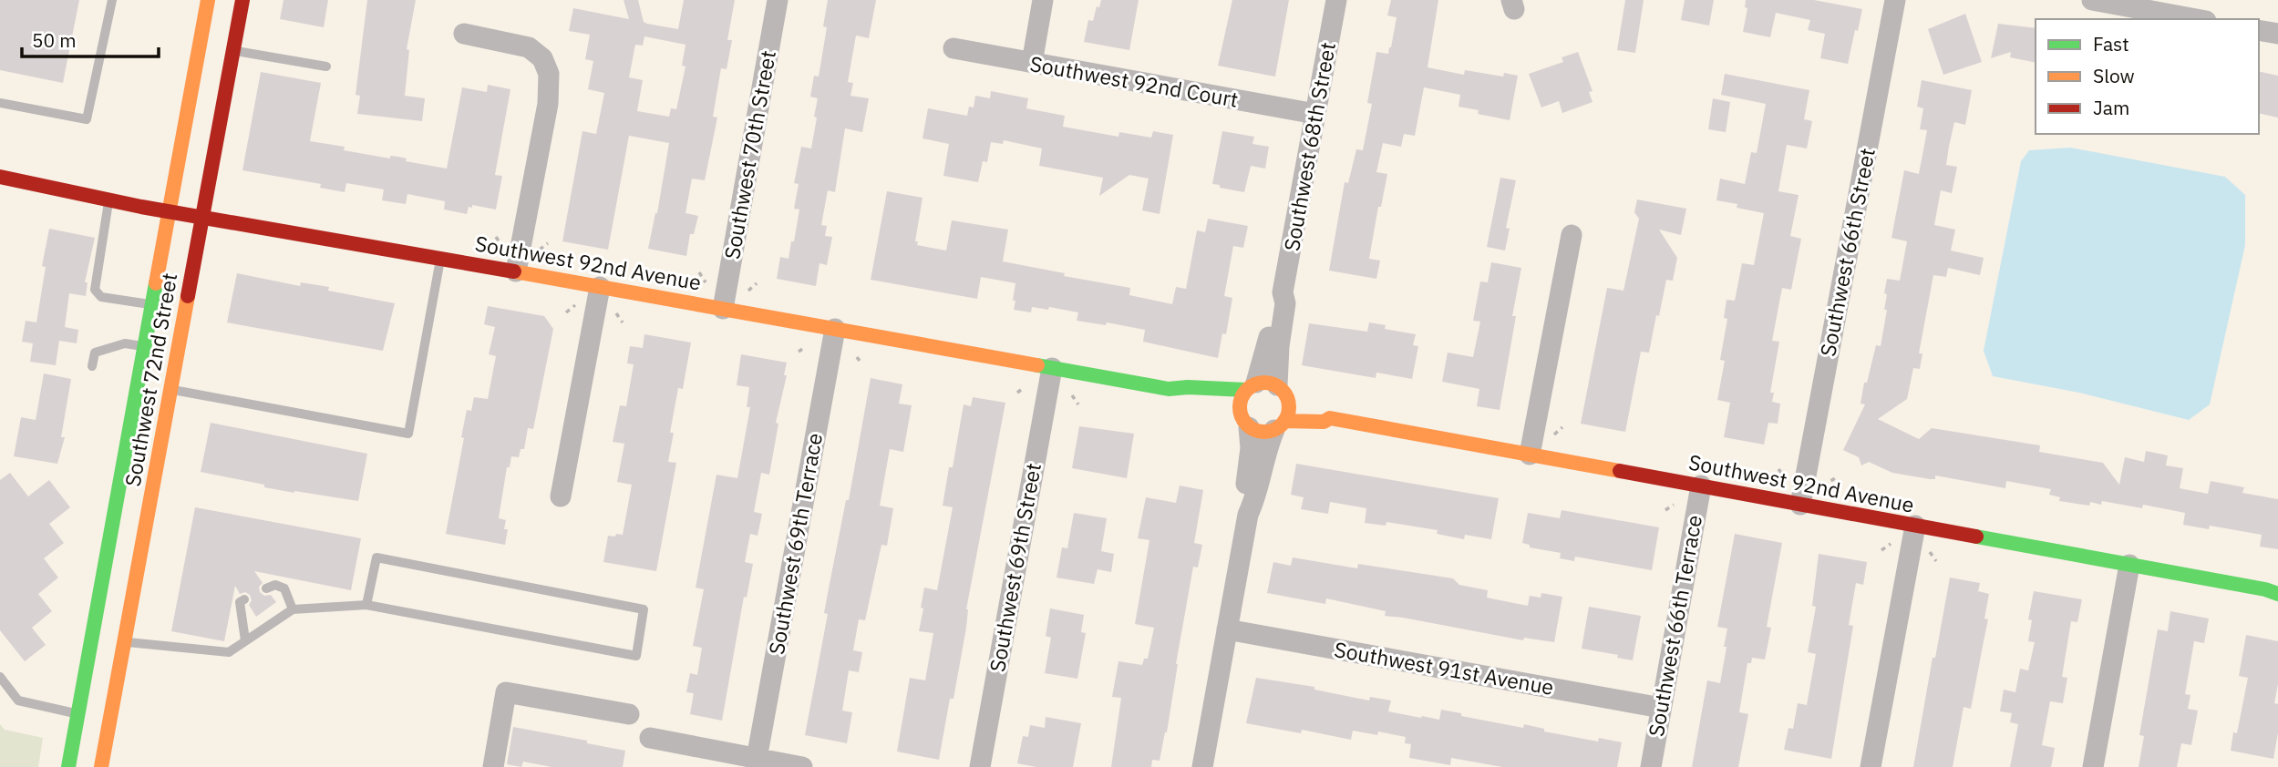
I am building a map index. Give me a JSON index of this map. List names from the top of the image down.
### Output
{
  "streets": {
    "street": [
      "Southwest 92nd Court",
      "Southwest 68th Street",
      "Southwest 70th Street",
      "Southwest 66th Street",
      "Southwest 92nd Avenue",
      "Southwest 72nd Street",
      "Southwest 69th Terrace",
      "Southwest 69th Street",
      "Southwest 66th Terrace",
      "Southwest 91st Avenue"
    ]
  },
  "crossings": [
    ["Southwest 92nd Court", "Southwest 68th Street"],
    ["Southwest 68th Street", "Southwest 92nd Avenue"],
    ["Southwest 70th Street", "Southwest 92nd Avenue"],
    ["Southwest 66th Street", "Southwest 92nd Avenue"],
    ["Southwest 92nd Avenue", "Southwest 72nd Street"],
    ["Southwest 92nd Avenue", "Southwest 69th Terrace"],
    ["Southwest 92nd Avenue", "Southwest 69th Street"],
    ["Southwest 92nd Avenue", "Southwest 66th Terrace"],
    ["Southwest 66th Terrace", "Southwest 91st Avenue"]
  ],
  "legend": ["Fast", "Slow", "Jam"],
  "scale_bar": "50 m"
}
